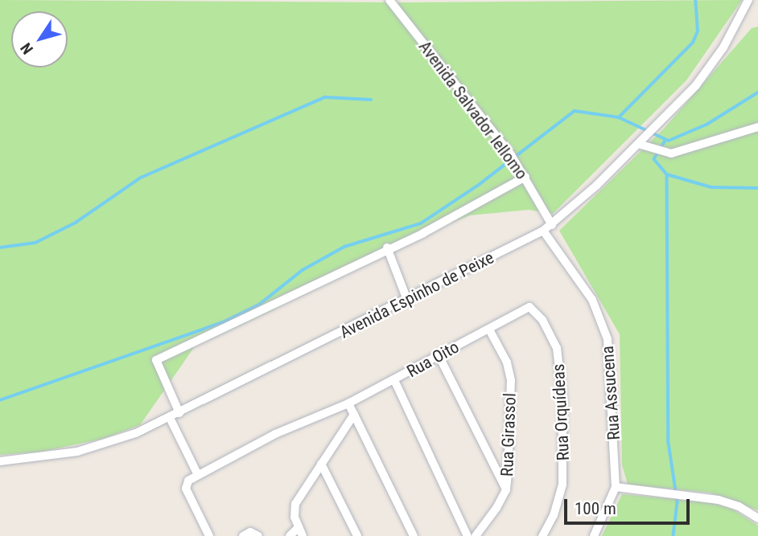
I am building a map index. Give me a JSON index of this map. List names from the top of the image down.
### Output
{
  "streets": {
    "street": [
      "Avenida Salvador Iellomo",
      "Avenida Espinho de Peixe",
      "Rua Oito",
      "Rua Assucena",
      "Rua Orquídeas",
      "Rua Girassol"
    ]
  },
  "crossings": [
    ["Avenida Salvador Iellomo", "Avenida Espinho de Peixe"],
    ["Avenida Espinho de Peixe", "Rua Assucena"],
    ["Rua Oito", "Rua Orquídeas"],
    ["Rua Oito", "Rua Girassol"]
  ],
  "scale_bar": "100 m",
  "north": "bottom left"
}
